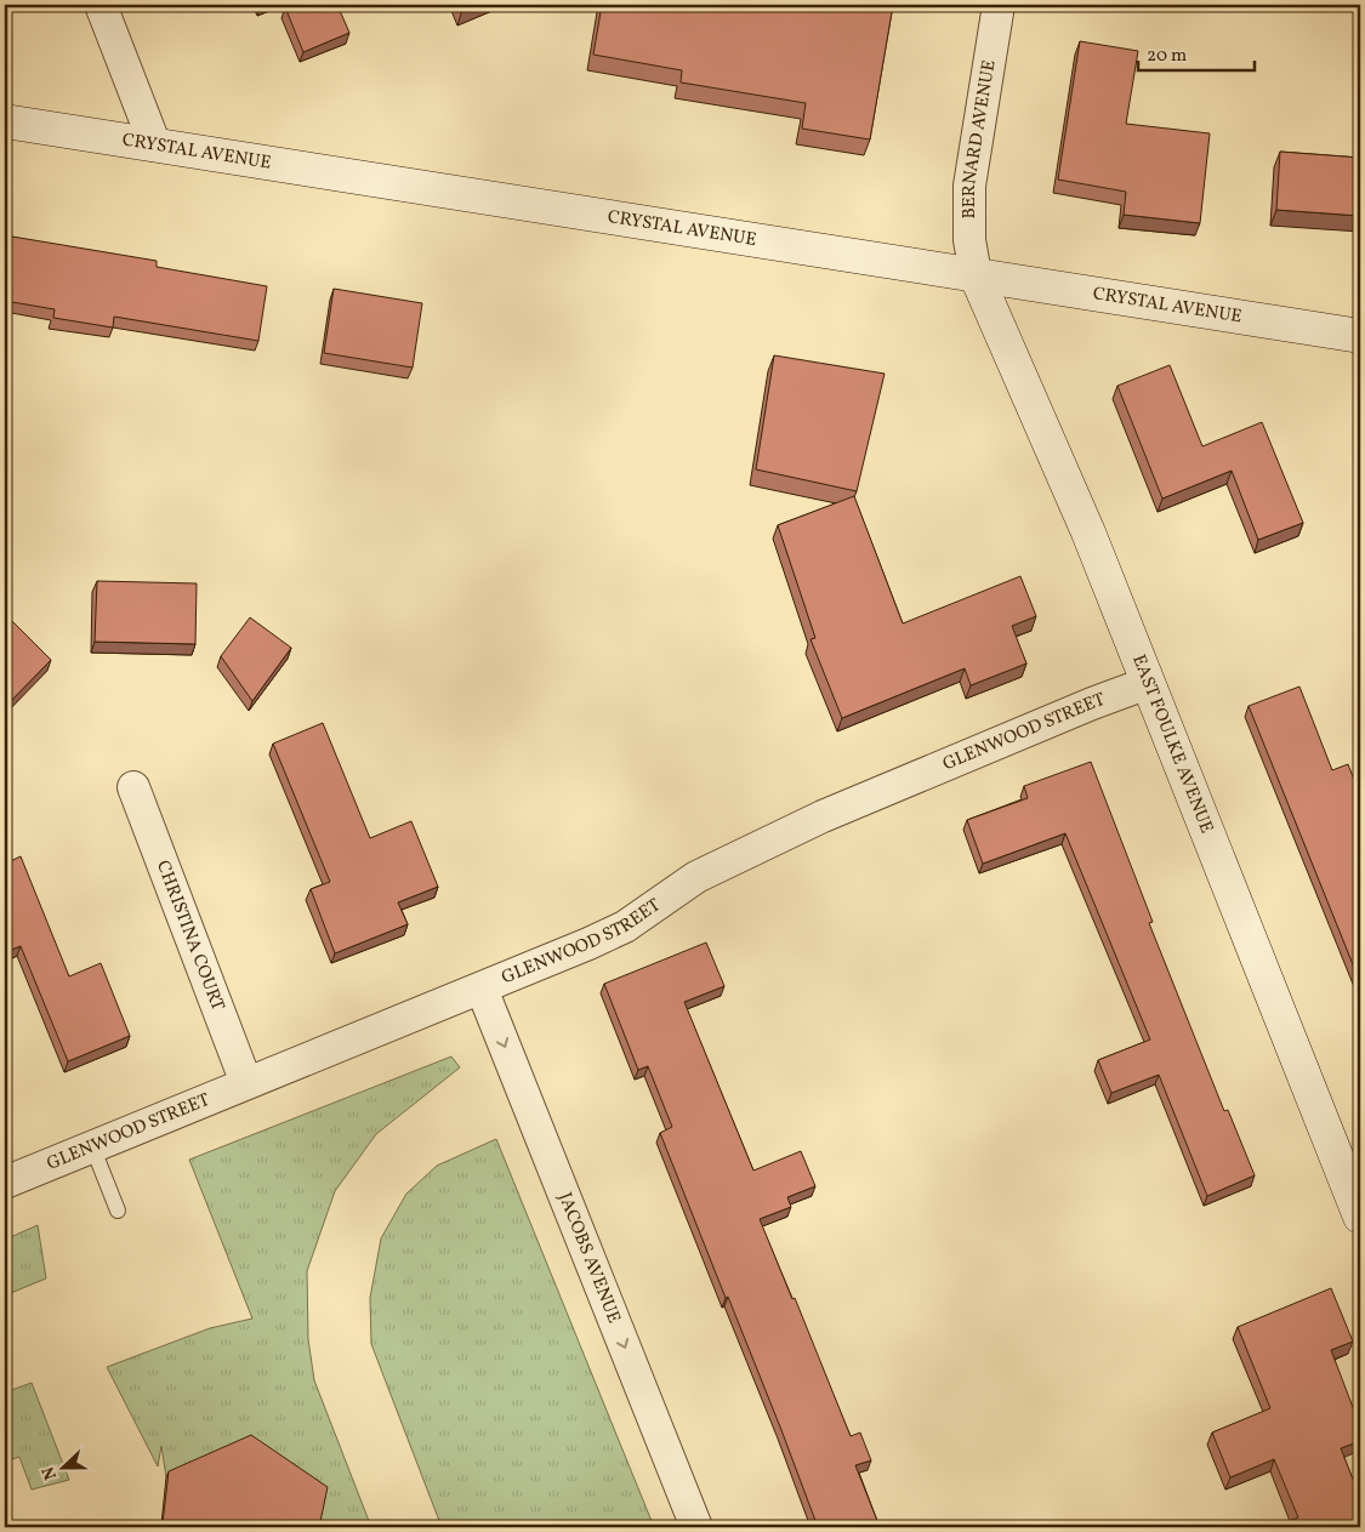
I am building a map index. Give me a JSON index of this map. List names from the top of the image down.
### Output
{
  "streets": {
    "street": [
      "BERNARD AVENUE",
      "CRYSTAL AVENUE",
      "GLENWOOD STREET",
      "EAST FOULKE AVENUE",
      "CHRISTINA COURT",
      "JACOBS AVENUE"
    ]
  },
  "crossings": [
    ["BERNARD AVENUE", "CRYSTAL AVENUE"],
    ["BERNARD AVENUE", "EAST FOULKE AVENUE"],
    ["CRYSTAL AVENUE", "EAST FOULKE AVENUE"],
    ["GLENWOOD STREET", "EAST FOULKE AVENUE"],
    ["GLENWOOD STREET", "CHRISTINA COURT"],
    ["GLENWOOD STREET", "JACOBS AVENUE"]
  ],
  "one_way": ["JACOBS AVENUE"],
  "scale_bar": "20 m",
  "north": "left"
}
